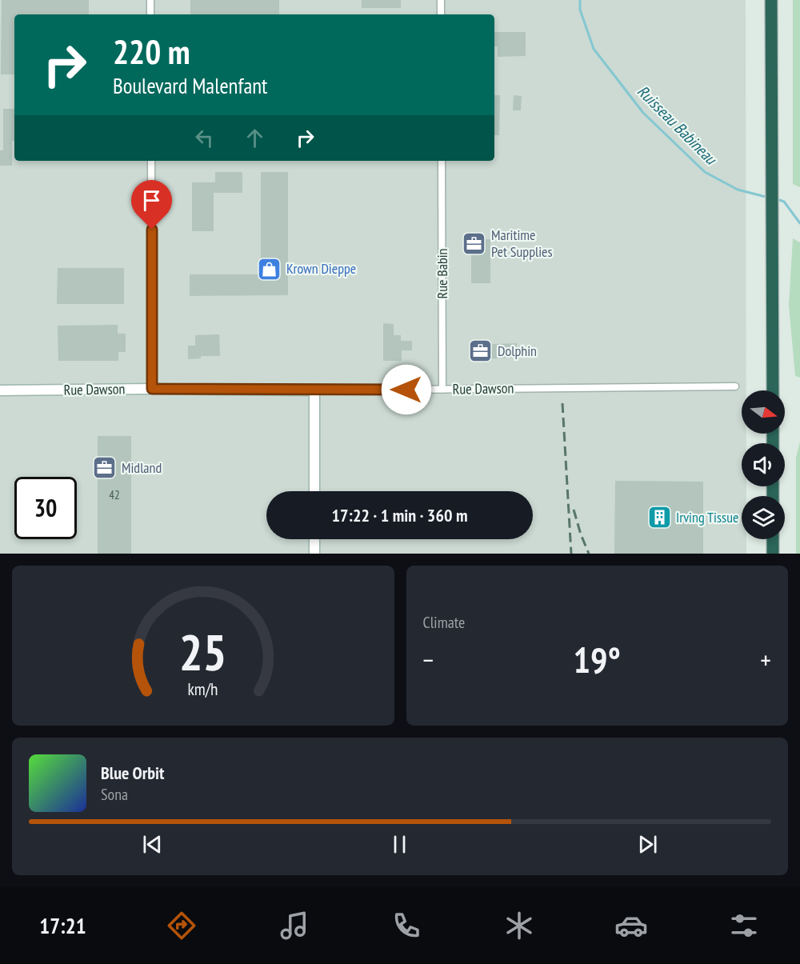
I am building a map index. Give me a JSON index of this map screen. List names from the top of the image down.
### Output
{
  "streets": {
    "street": ["Rue Babin", "Rue Dawson"]
  },
  "crossings": [
    ["Rue Babin", "Rue Dawson"]
  ],
  "water": ["Ruisseau Babineau"],
  "places": {
    "office": ["Maritime Pet Supplies", "Dolphin", "Midland"],
    "shop": ["Krown Dieppe"],
    "building": ["Irving Tissue"]
  },
  "house_numbers": ["42"],
  "north": "right",
  "page": {
    "turn": ["220 m", "Boulevard Malenfant"],
    "limit": "30",
    "trip": "17:22 · 1 min · 360 m",
    "tile": "Climate",
    "heat": ["−", "19°", "+"],
    "song": ["Blue Orbit", "Sona"],
    "tabs": "17:21",
    "gauge": ["25", "km/h"]
  }
}
